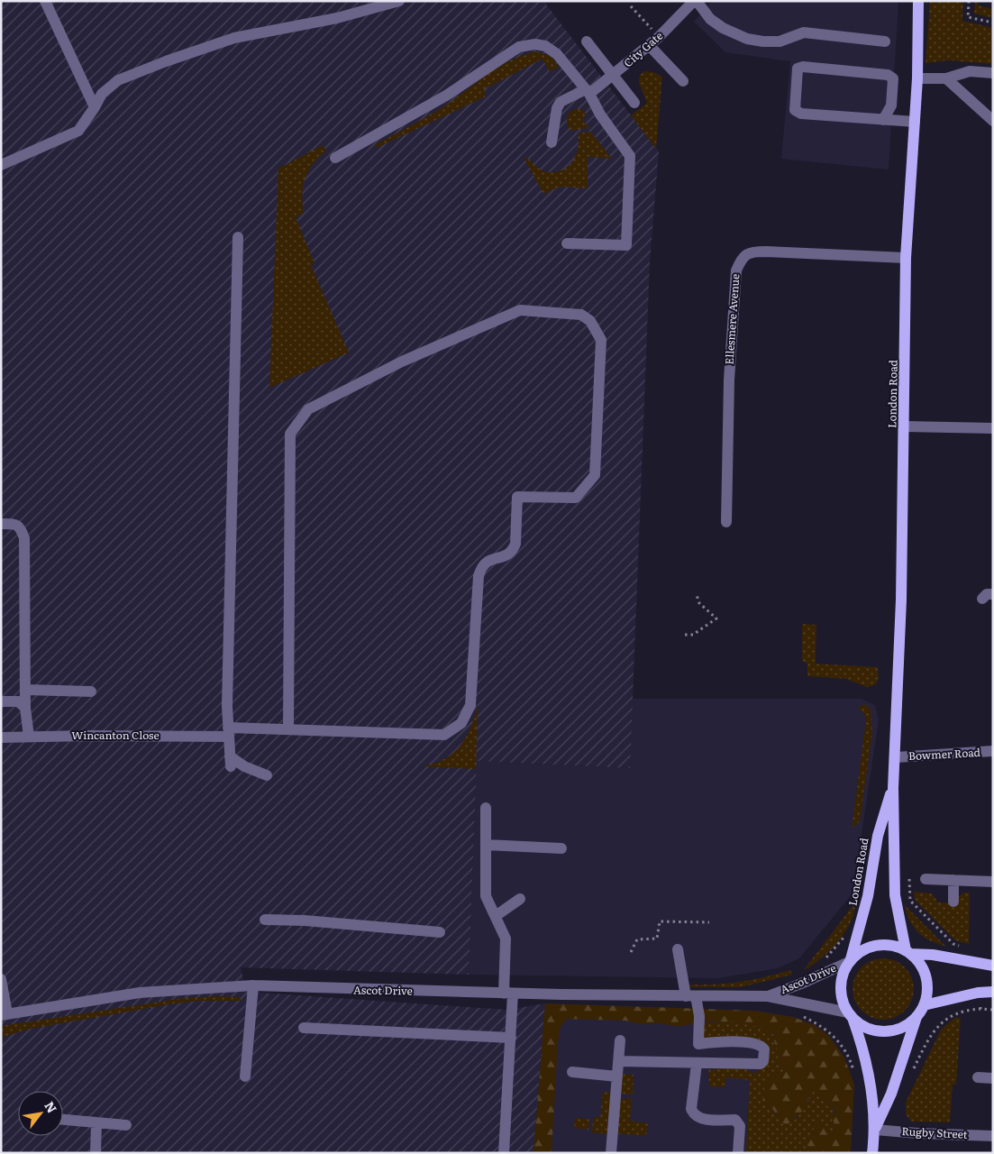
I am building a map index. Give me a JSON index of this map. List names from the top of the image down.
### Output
{
  "streets": {
    "main road": ["London Road"],
    "street": [
      "City Gate",
      "Ellesmere Avenue",
      "Wincanton Close",
      "Bowmer Road",
      "Ascot Drive",
      "Rugby Street"
    ]
  },
  "crossings": [
    ["Ellesmere Avenue", "London Road"],
    ["London Road", "Bowmer Road"],
    ["London Road", "Ascot Drive"]
  ],
  "north": "top right"
}
